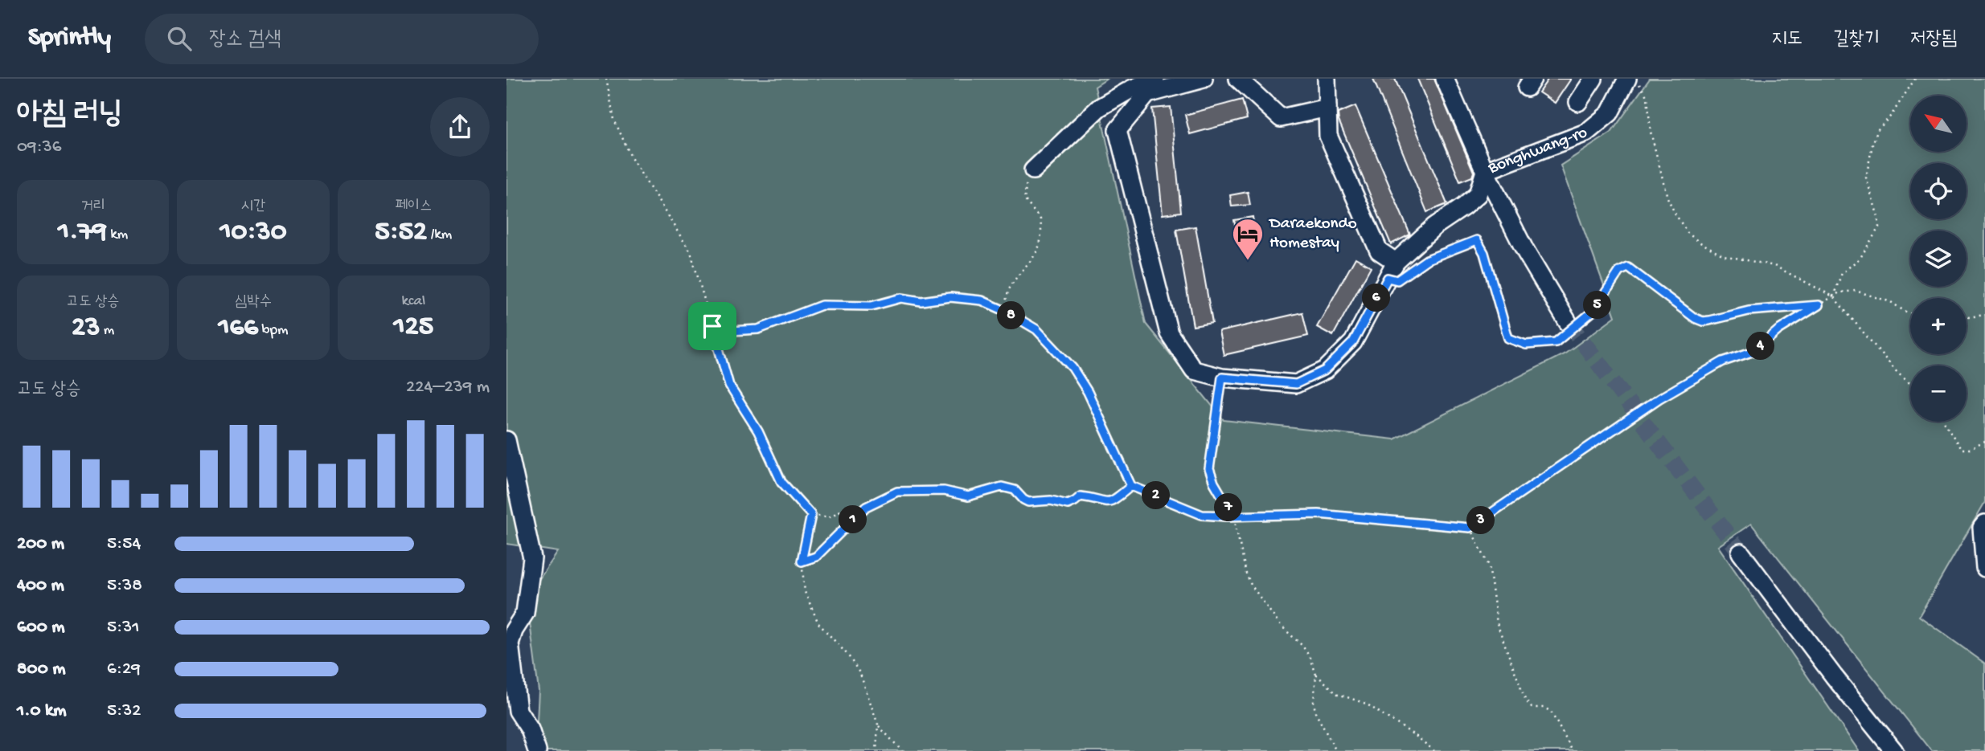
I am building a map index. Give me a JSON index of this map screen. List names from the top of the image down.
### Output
{
  "streets": {
    "street": ["Bonghwang-ro"]
  },
  "places": {
    "hotel": ["Daraekondo Homestay"]
  },
  "north": "top left",
  "page": {
    "header": "Sprintly",
    "search": "장소 검색",
    "nav": ["지도", "길찾기", "저장됨"],
    "heading": ["아침 러닝", "09:36"],
    "map_buttons": ["+", "−"],
    "stats": [
      ["거리", "1.79 km"],
      ["시간", "10:30"],
      ["페이스", "5:52 /km"],
      ["고도 상승", "23 m"],
      ["심박수", "166 bpm"],
      ["kcal", "125"]
    ],
    "pins": [
      "6",
      "5",
      "8",
      "4",
      "2",
      "7",
      "1",
      "3"
    ],
    "chart": ["고도 상승", "224–239 m"],
    "list": [
      {
        "name": "200 m",
        "note": "5:54"
      },
      {
        "name": "400 m",
        "note": "5:38"
      },
      {
        "name": "600 m",
        "note": "5:31"
      },
      {
        "name": "800 m",
        "note": "6:29"
      },
      {
        "name": "1.0 km",
        "note": "5:32"
      }
    ]
  }
}
